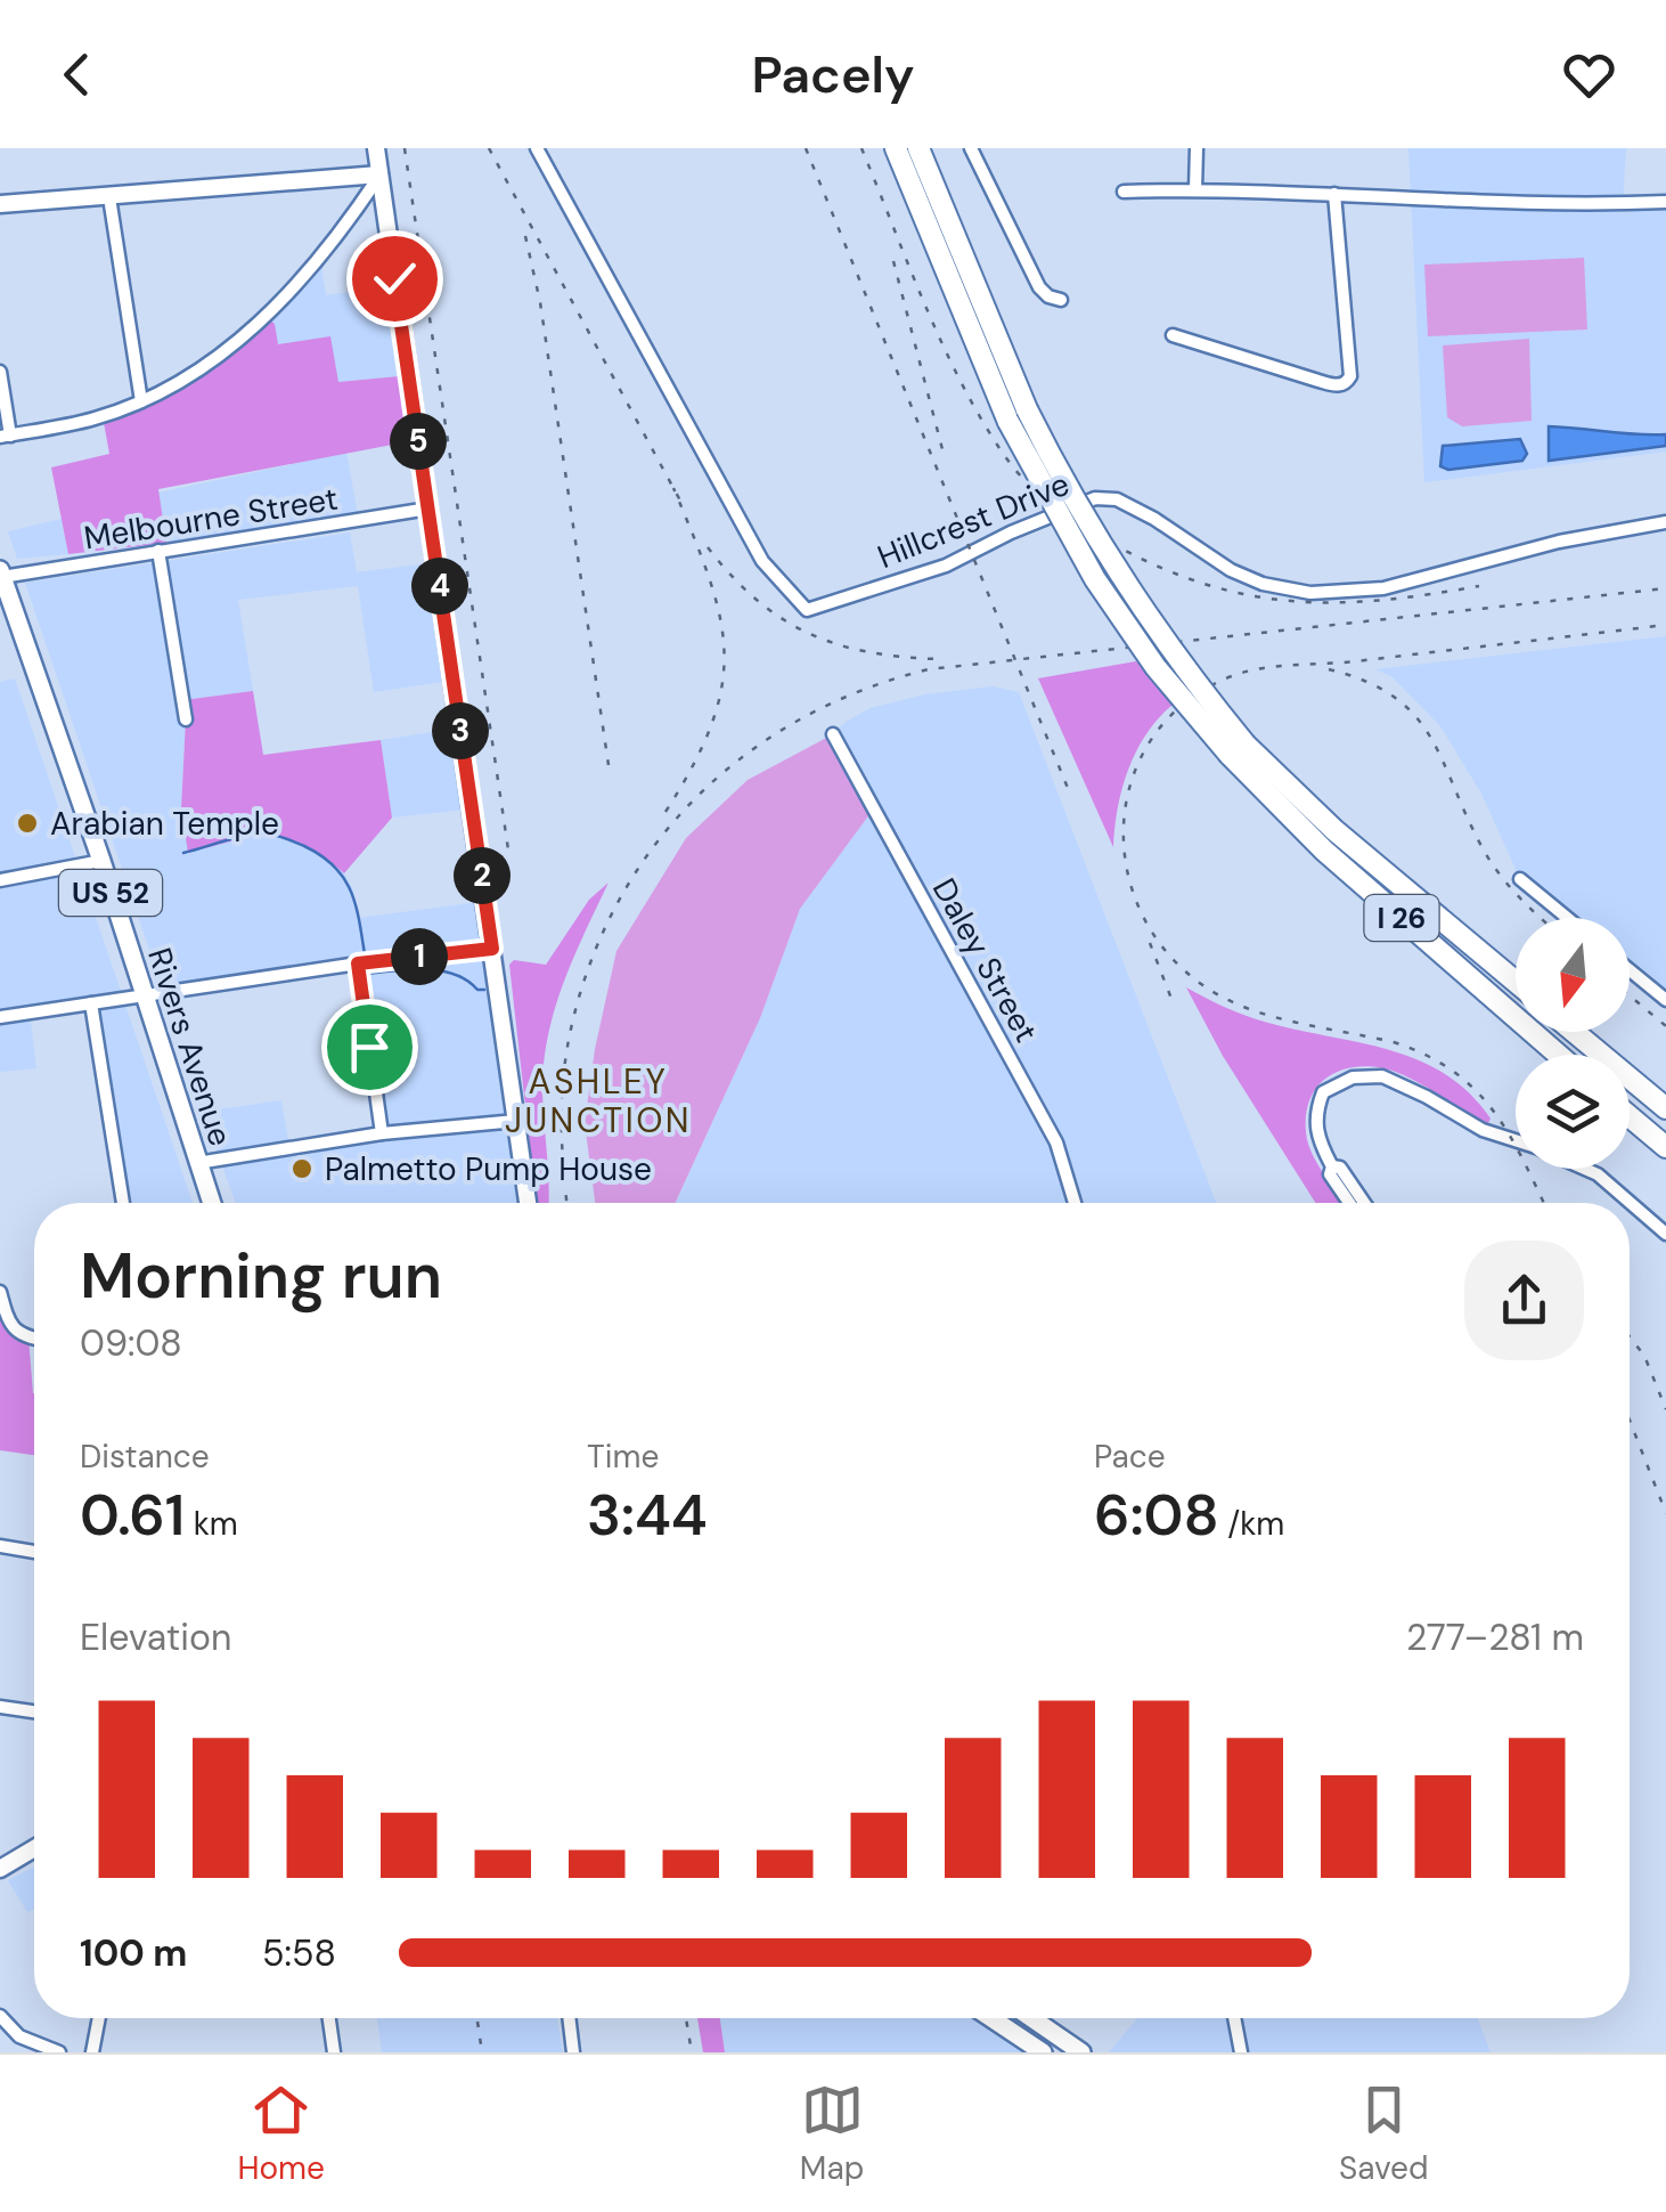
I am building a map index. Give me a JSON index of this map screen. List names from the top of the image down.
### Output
{
  "streets": {
    "highway": ["I 26"],
    "main road": ["US 52", "Rivers Avenue"],
    "street": ["Melbourne Street", "Hillcrest Drive", "Daley Street"]
  },
  "crossings": [
    ["Melbourne Street", "Rivers Avenue"]
  ],
  "districts": ["ASHLEY JUNCTION"],
  "places": ["Arabian Temple", "Palmetto Pump House"],
  "north": "bottom",
  "page": {
    "header": "Pacely",
    "pins": [
      "5",
      "4",
      "3",
      "2",
      "1"
    ],
    "heading": ["Morning run", "09:08"],
    "stats": [
      ["Distance", "0.61 km"],
      ["Time", "3:44"],
      ["Pace", "6:08 /km"]
    ],
    "chart": ["Elevation", "277–281 m"],
    "list": [
      {
        "name": "100 m",
        "note": "5:58"
      }
    ],
    "tabs": ["Home", "Map", "Saved"]
  }
}
